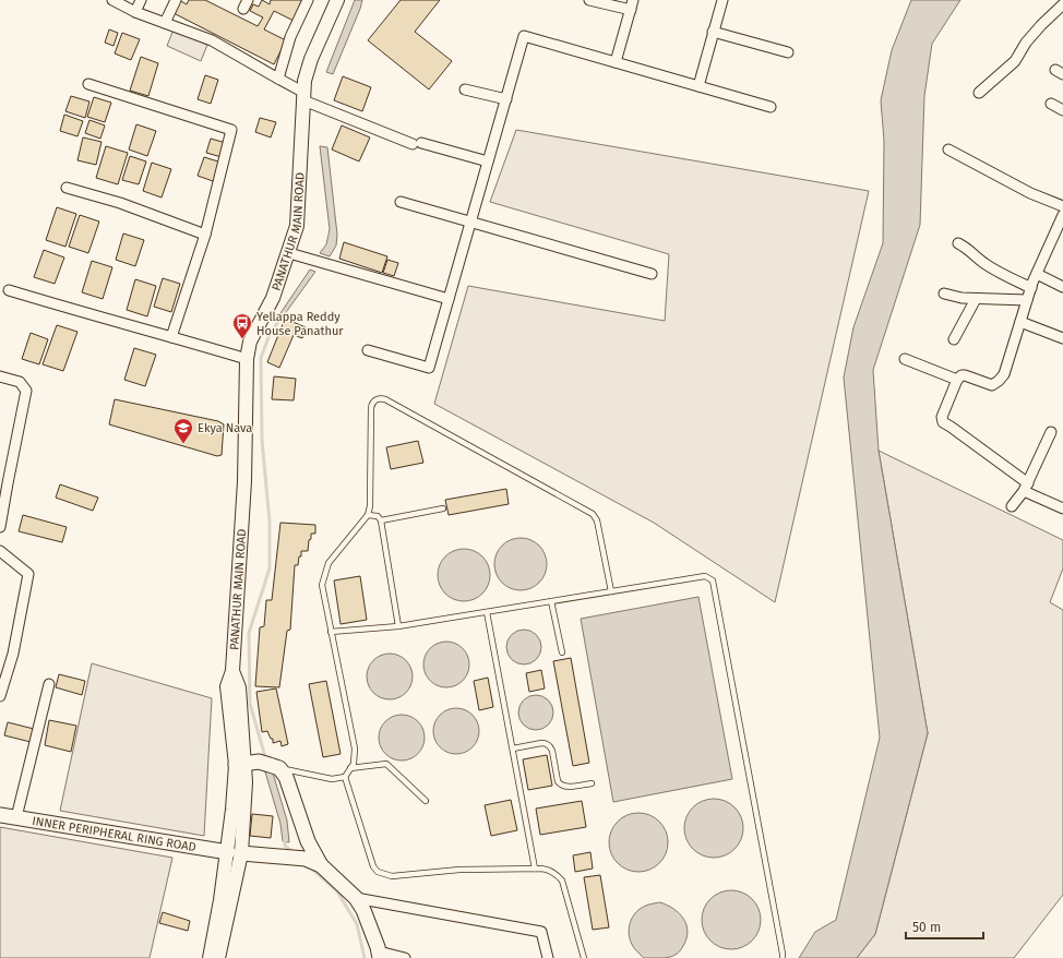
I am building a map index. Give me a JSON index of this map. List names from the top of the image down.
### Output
{
  "streets": {
    "main road": ["INNER PERIPHERAL RING ROAD"],
    "street": ["PANATHUR MAIN ROAD"]
  },
  "crossings": [
    ["PANATHUR MAIN ROAD", "INNER PERIPHERAL RING ROAD"]
  ],
  "places": {
    "bus stop": ["Yellappa Reddy House Panathur"],
    "school or university": ["Ekya Nava"]
  },
  "scale_bar": "50 m"
}
